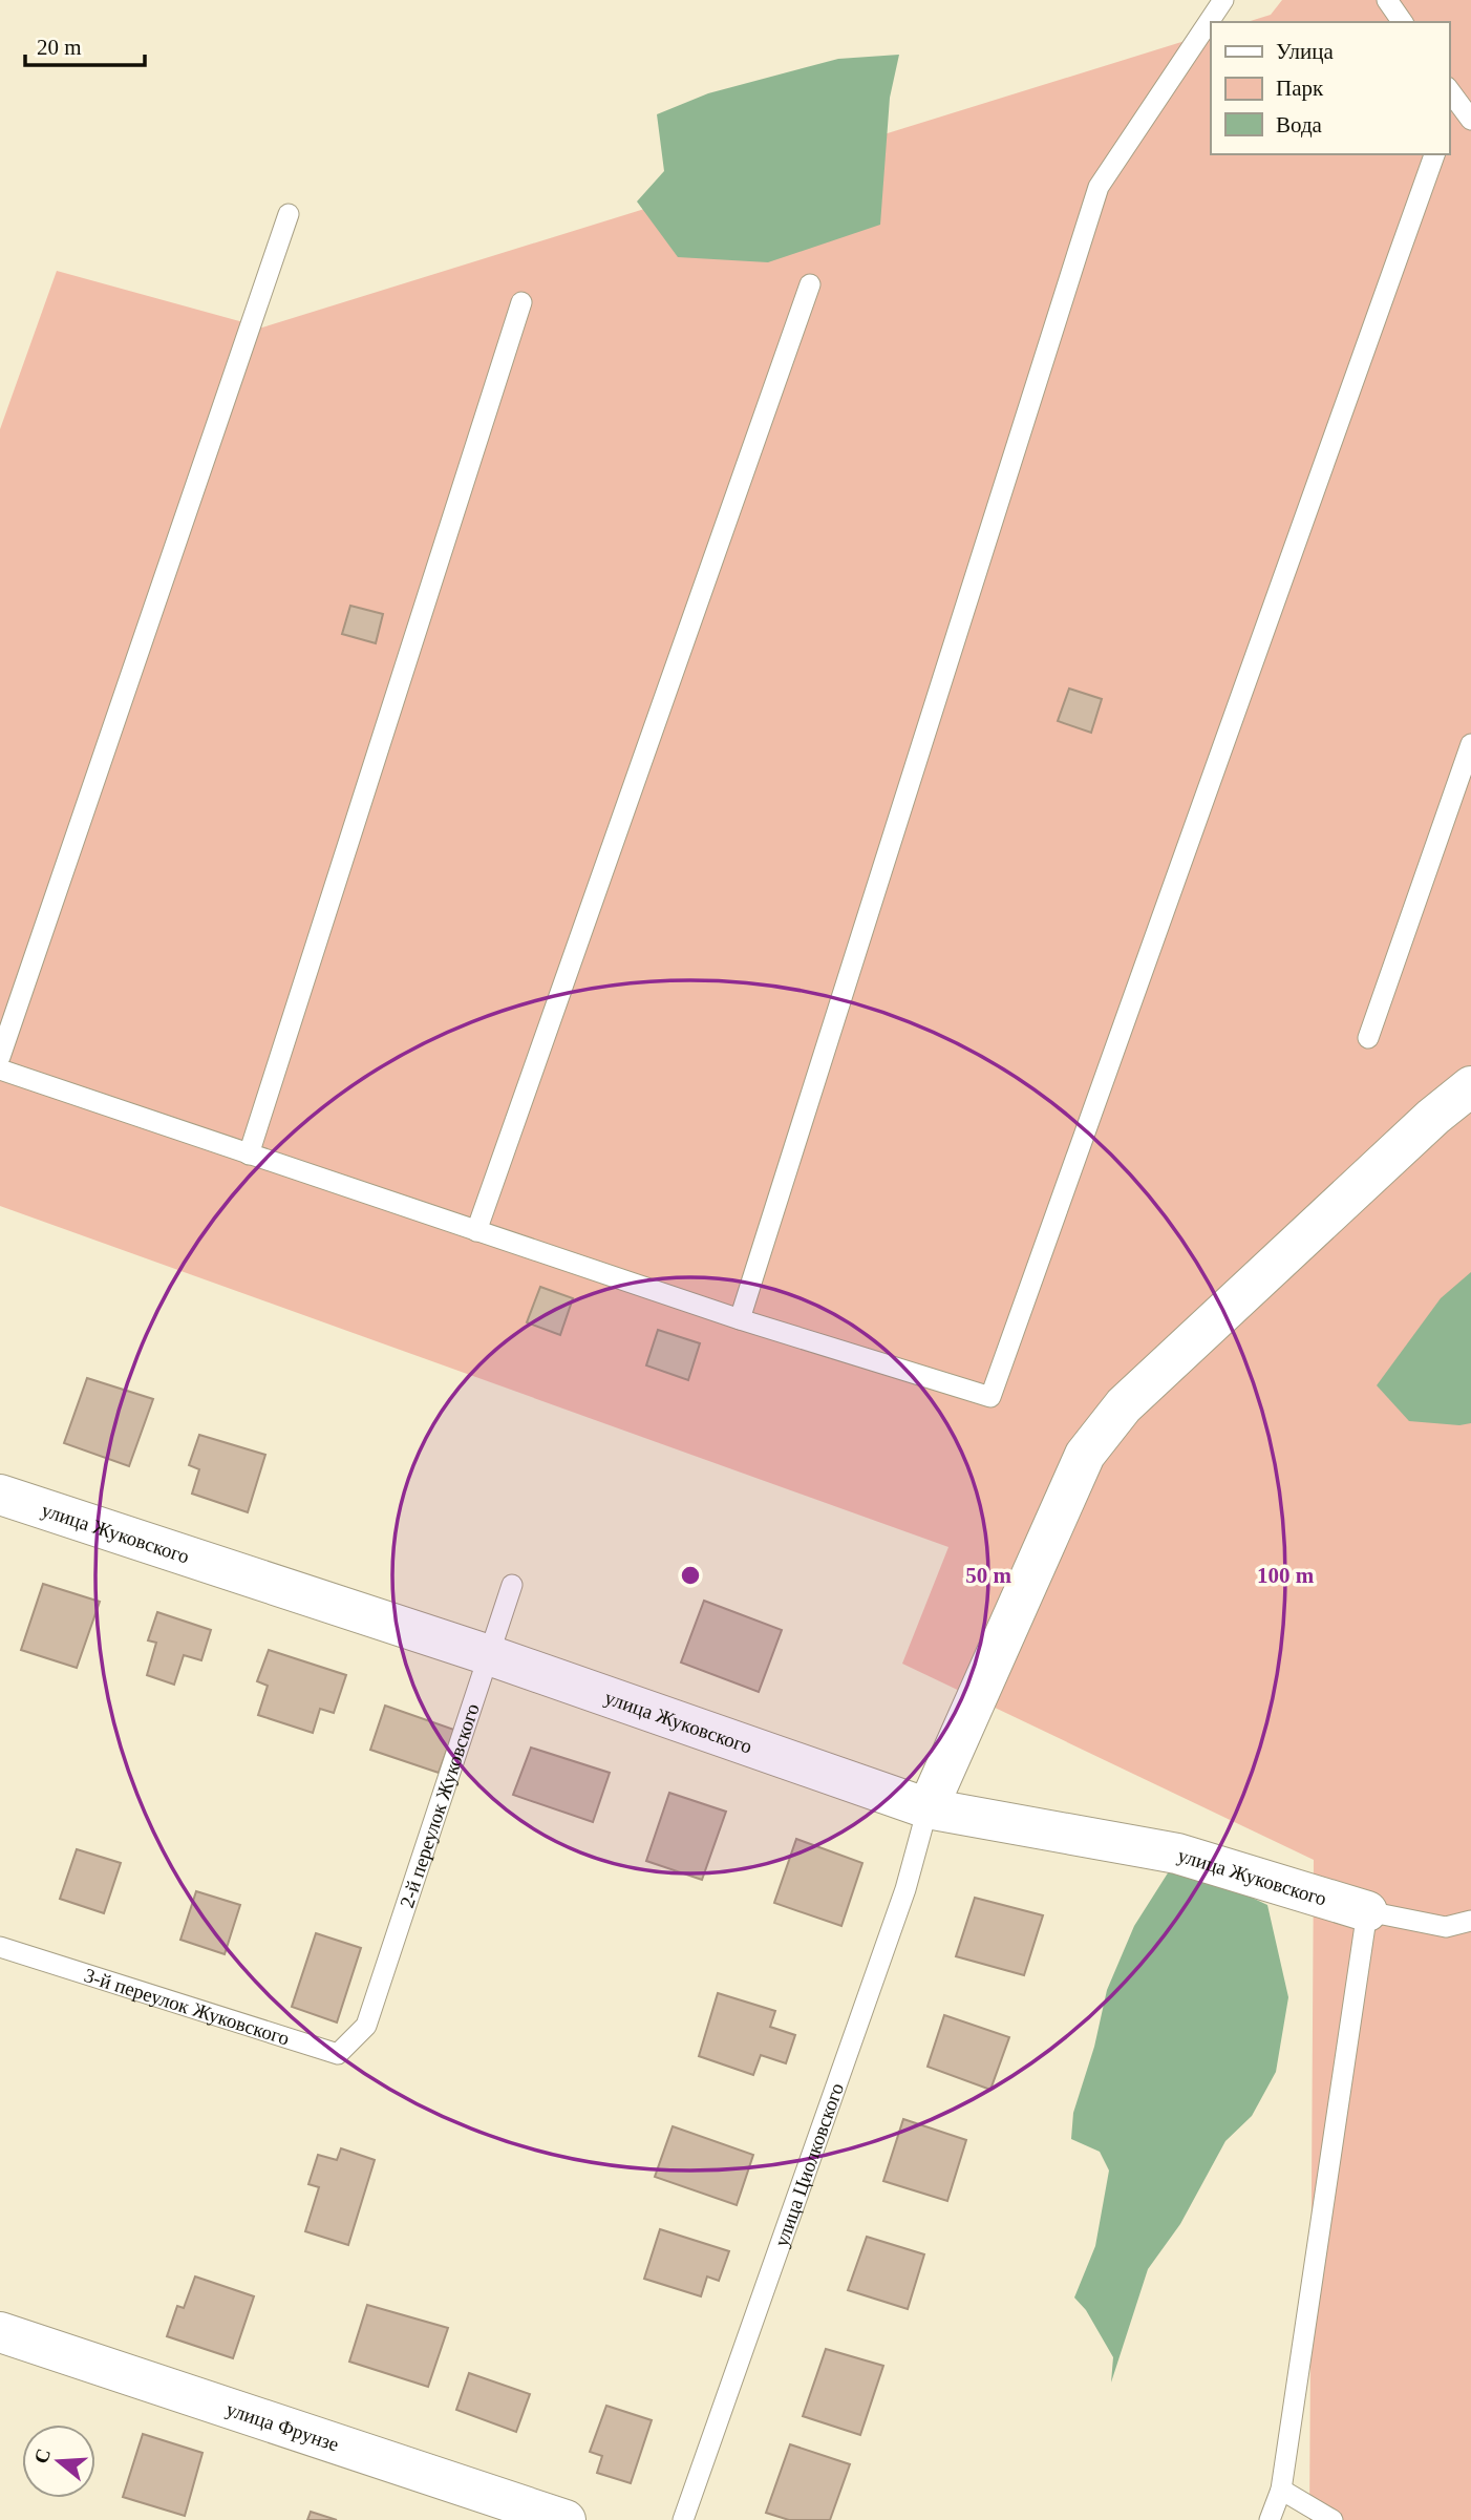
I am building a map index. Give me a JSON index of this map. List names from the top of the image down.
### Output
{
  "streets": {
    "street": ["улица Жуковского", "улица Фрунзе"],
    "lane": ["2-й переулок Жуковского", "3-й переулок Жуковского", "улица Циолковского"]
  },
  "crossings": [
    ["улица Жуковского", "2-й переулок Жуковского"],
    ["улица Жуковского", "улица Циолковского"],
    ["2-й переулок Жуковского", "3-й переулок Жуковского"]
  ],
  "legend": ["Улица", "Парк", "Вода"],
  "scale_bar": "20 m",
  "north": "left",
  "rings": ["50 m", "100 m"]
}
